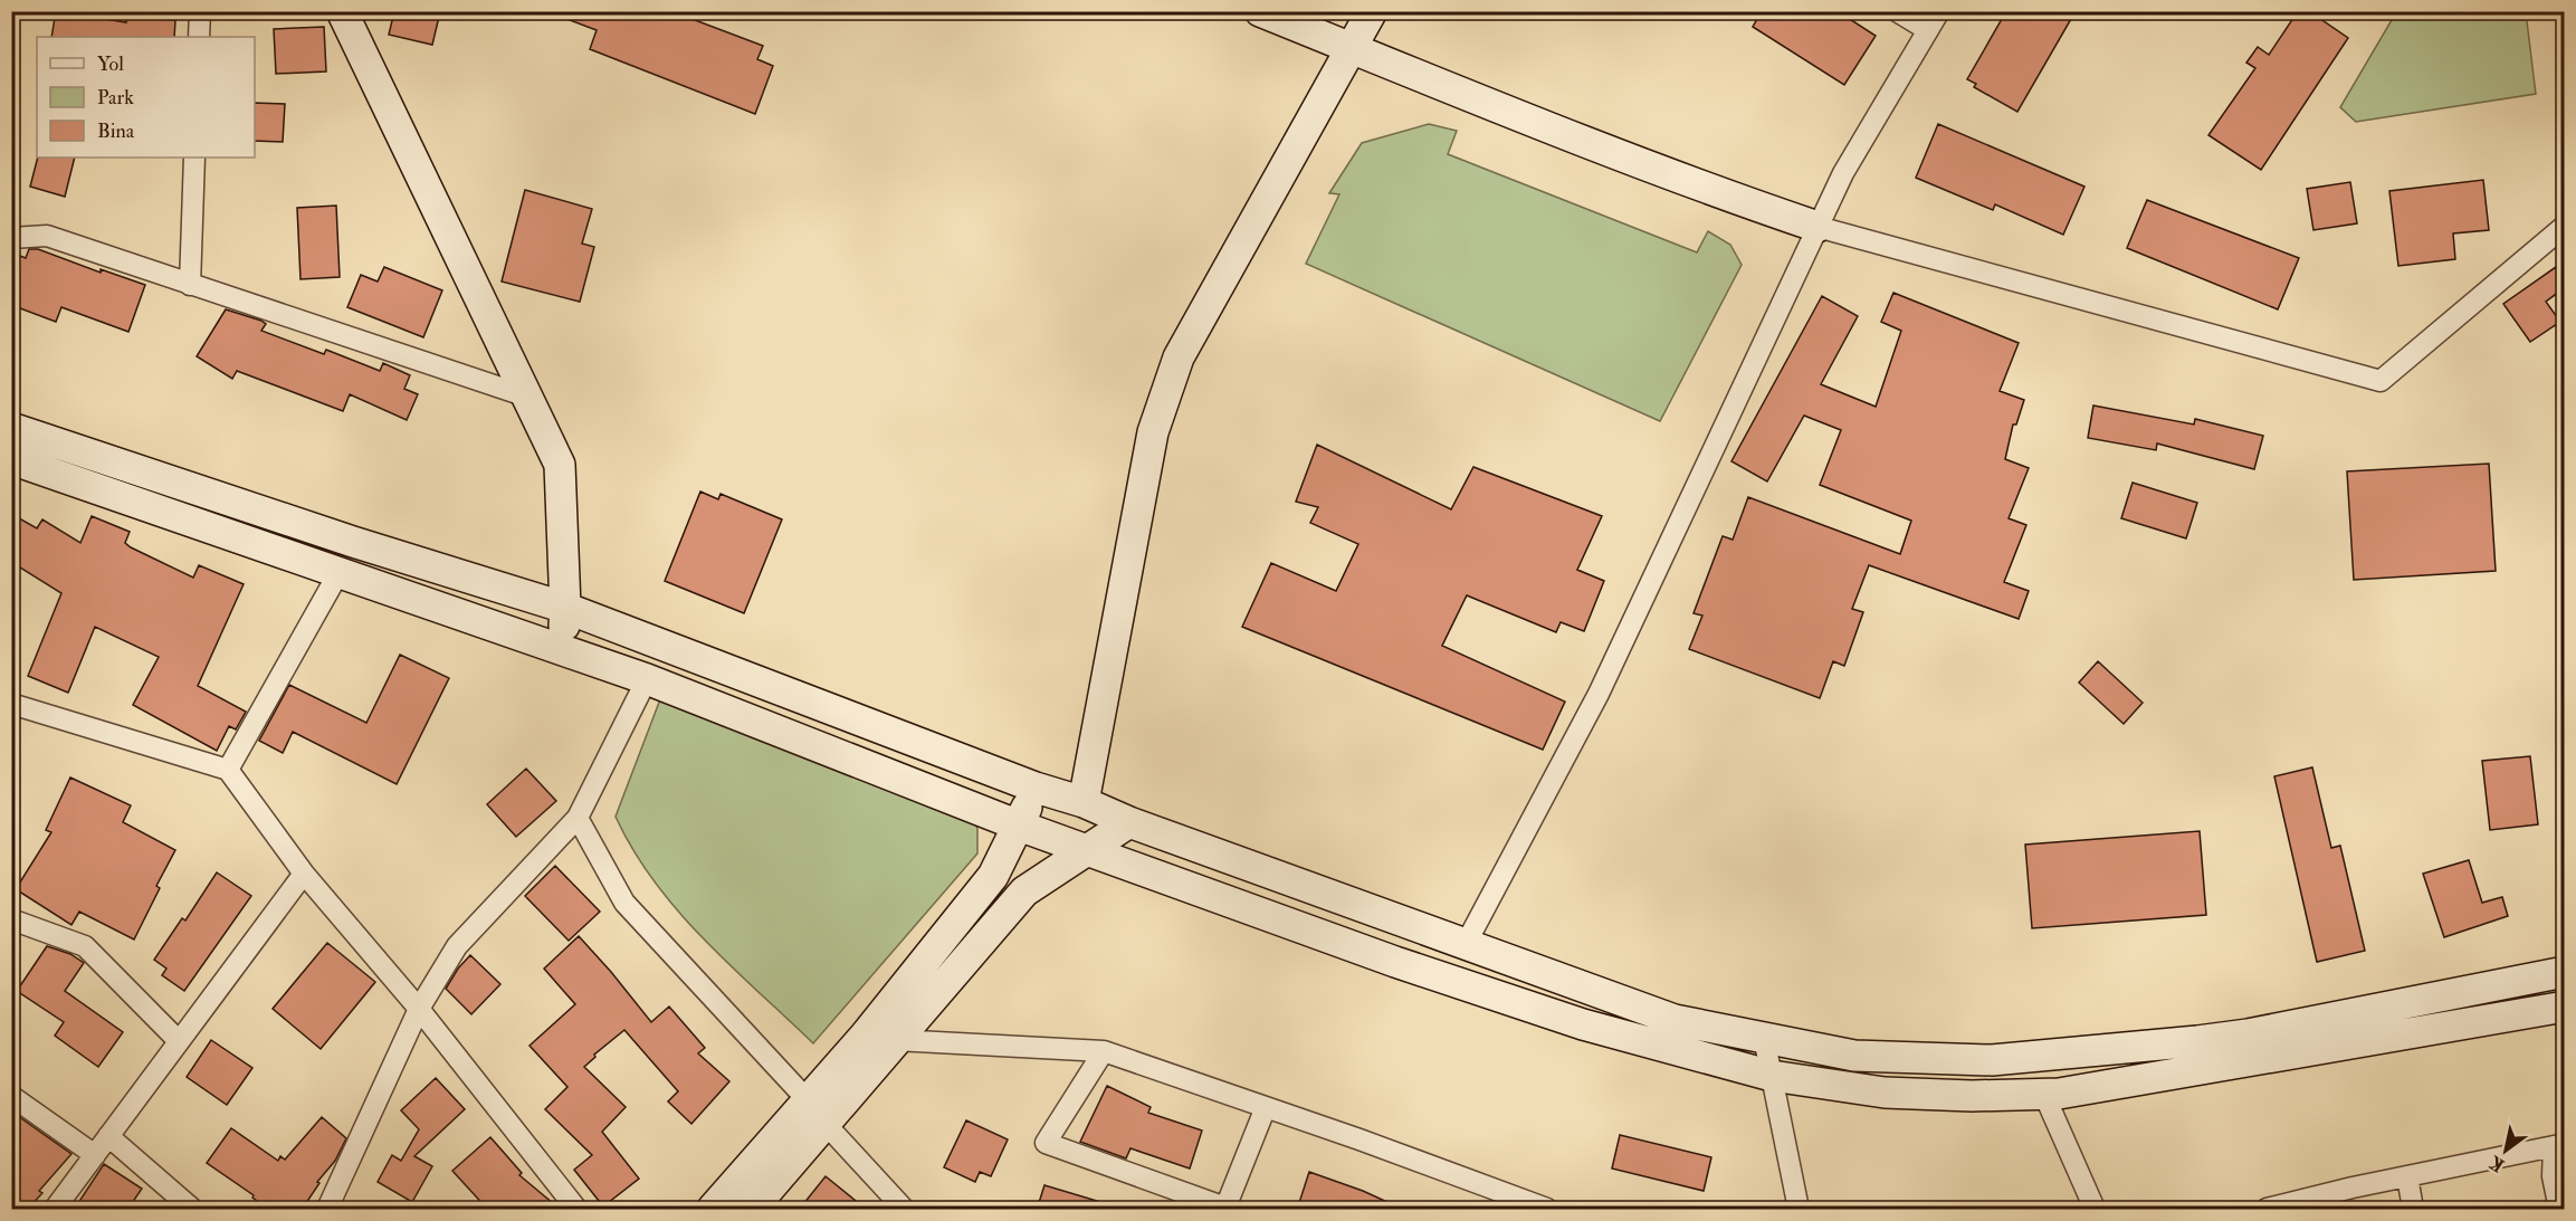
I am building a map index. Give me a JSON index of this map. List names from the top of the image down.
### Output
{
  "legend": ["Yol", "Park", "Bina"],
  "north": "bottom left"
}
